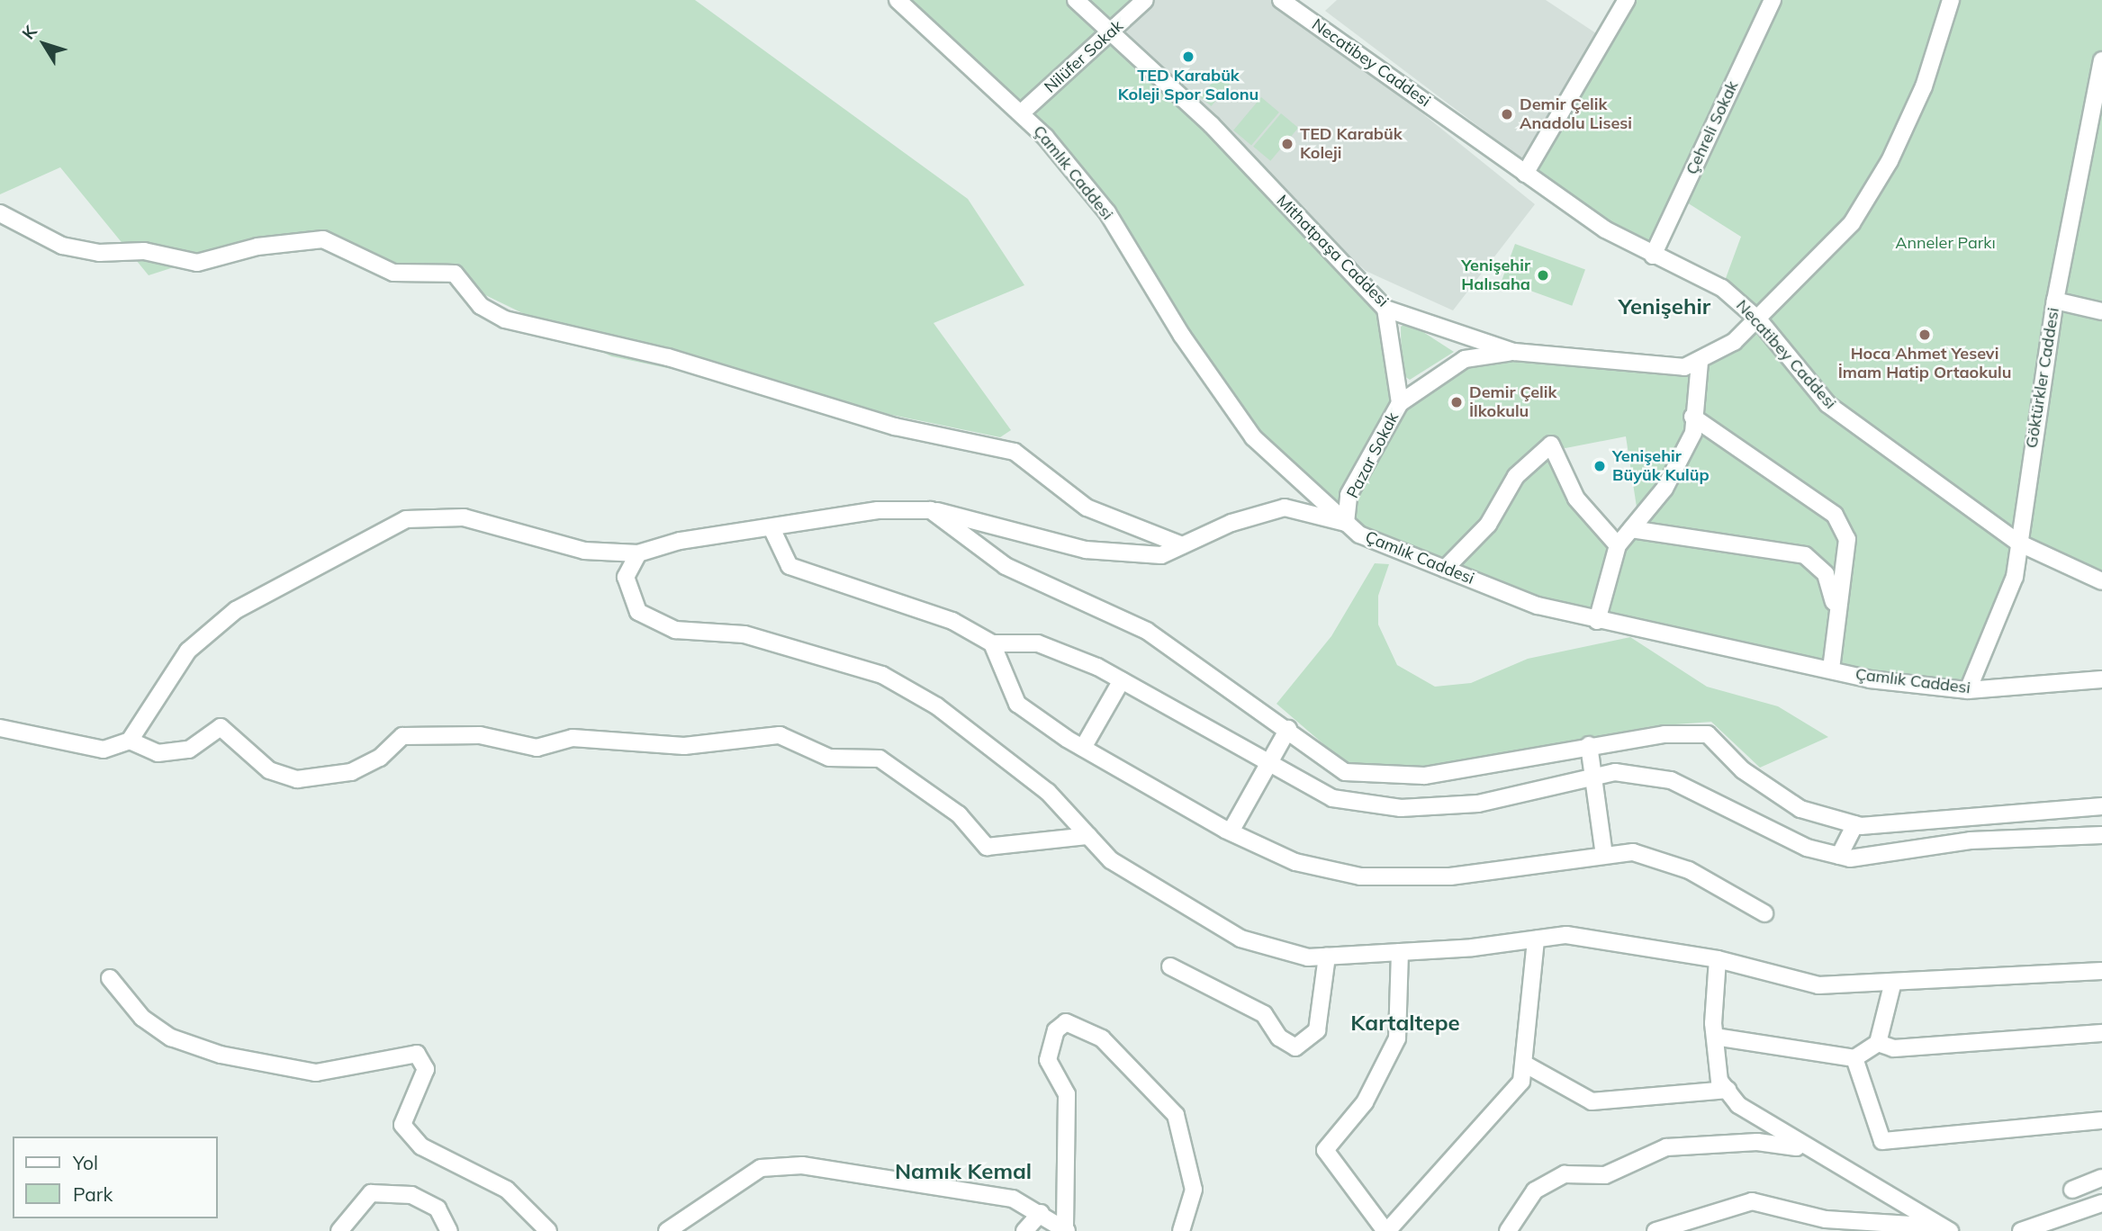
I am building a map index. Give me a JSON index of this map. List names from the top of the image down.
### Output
{
  "streets": {
    "street": [
      "Nilüfer Sokak",
      "Necatibey Caddesi",
      "Çehreli Sokak",
      "Çamlık Caddesi",
      "Mithatpaşa Caddesi",
      "Göktürkler Caddesi",
      "Pazar Sokak"
    ]
  },
  "crossings": [
    ["Nilüfer Sokak", "Çamlık Caddesi"],
    ["Nilüfer Sokak", "Mithatpaşa Caddesi"],
    ["Necatibey Caddesi", "Çehreli Sokak"],
    ["Necatibey Caddesi", "Mithatpaşa Caddesi"],
    ["Necatibey Caddesi", "Göktürkler Caddesi"],
    ["Çamlık Caddesi", "Göktürkler Caddesi"],
    ["Çamlık Caddesi", "Pazar Sokak"],
    ["Mithatpaşa Caddesi", "Pazar Sokak"]
  ],
  "districts": ["Yenişehir", "Kartaltepe", "Namık Kemal"],
  "parks": ["Anneler Parkı"],
  "places": [
    "TED Karabük Koleji Spor Salonu",
    "Demir Çelik Anadolu Lisesi",
    "TED Karabük Koleji",
    "Yenişehir Halısaha",
    "Hoca Ahmet Yesevi İmam Hatip Ortaokulu",
    "Demir Çelik İlkokulu",
    "Yenişehir Büyük Kulüp"
  ],
  "legend": ["Yol", "Park"],
  "north": "top left"
}
